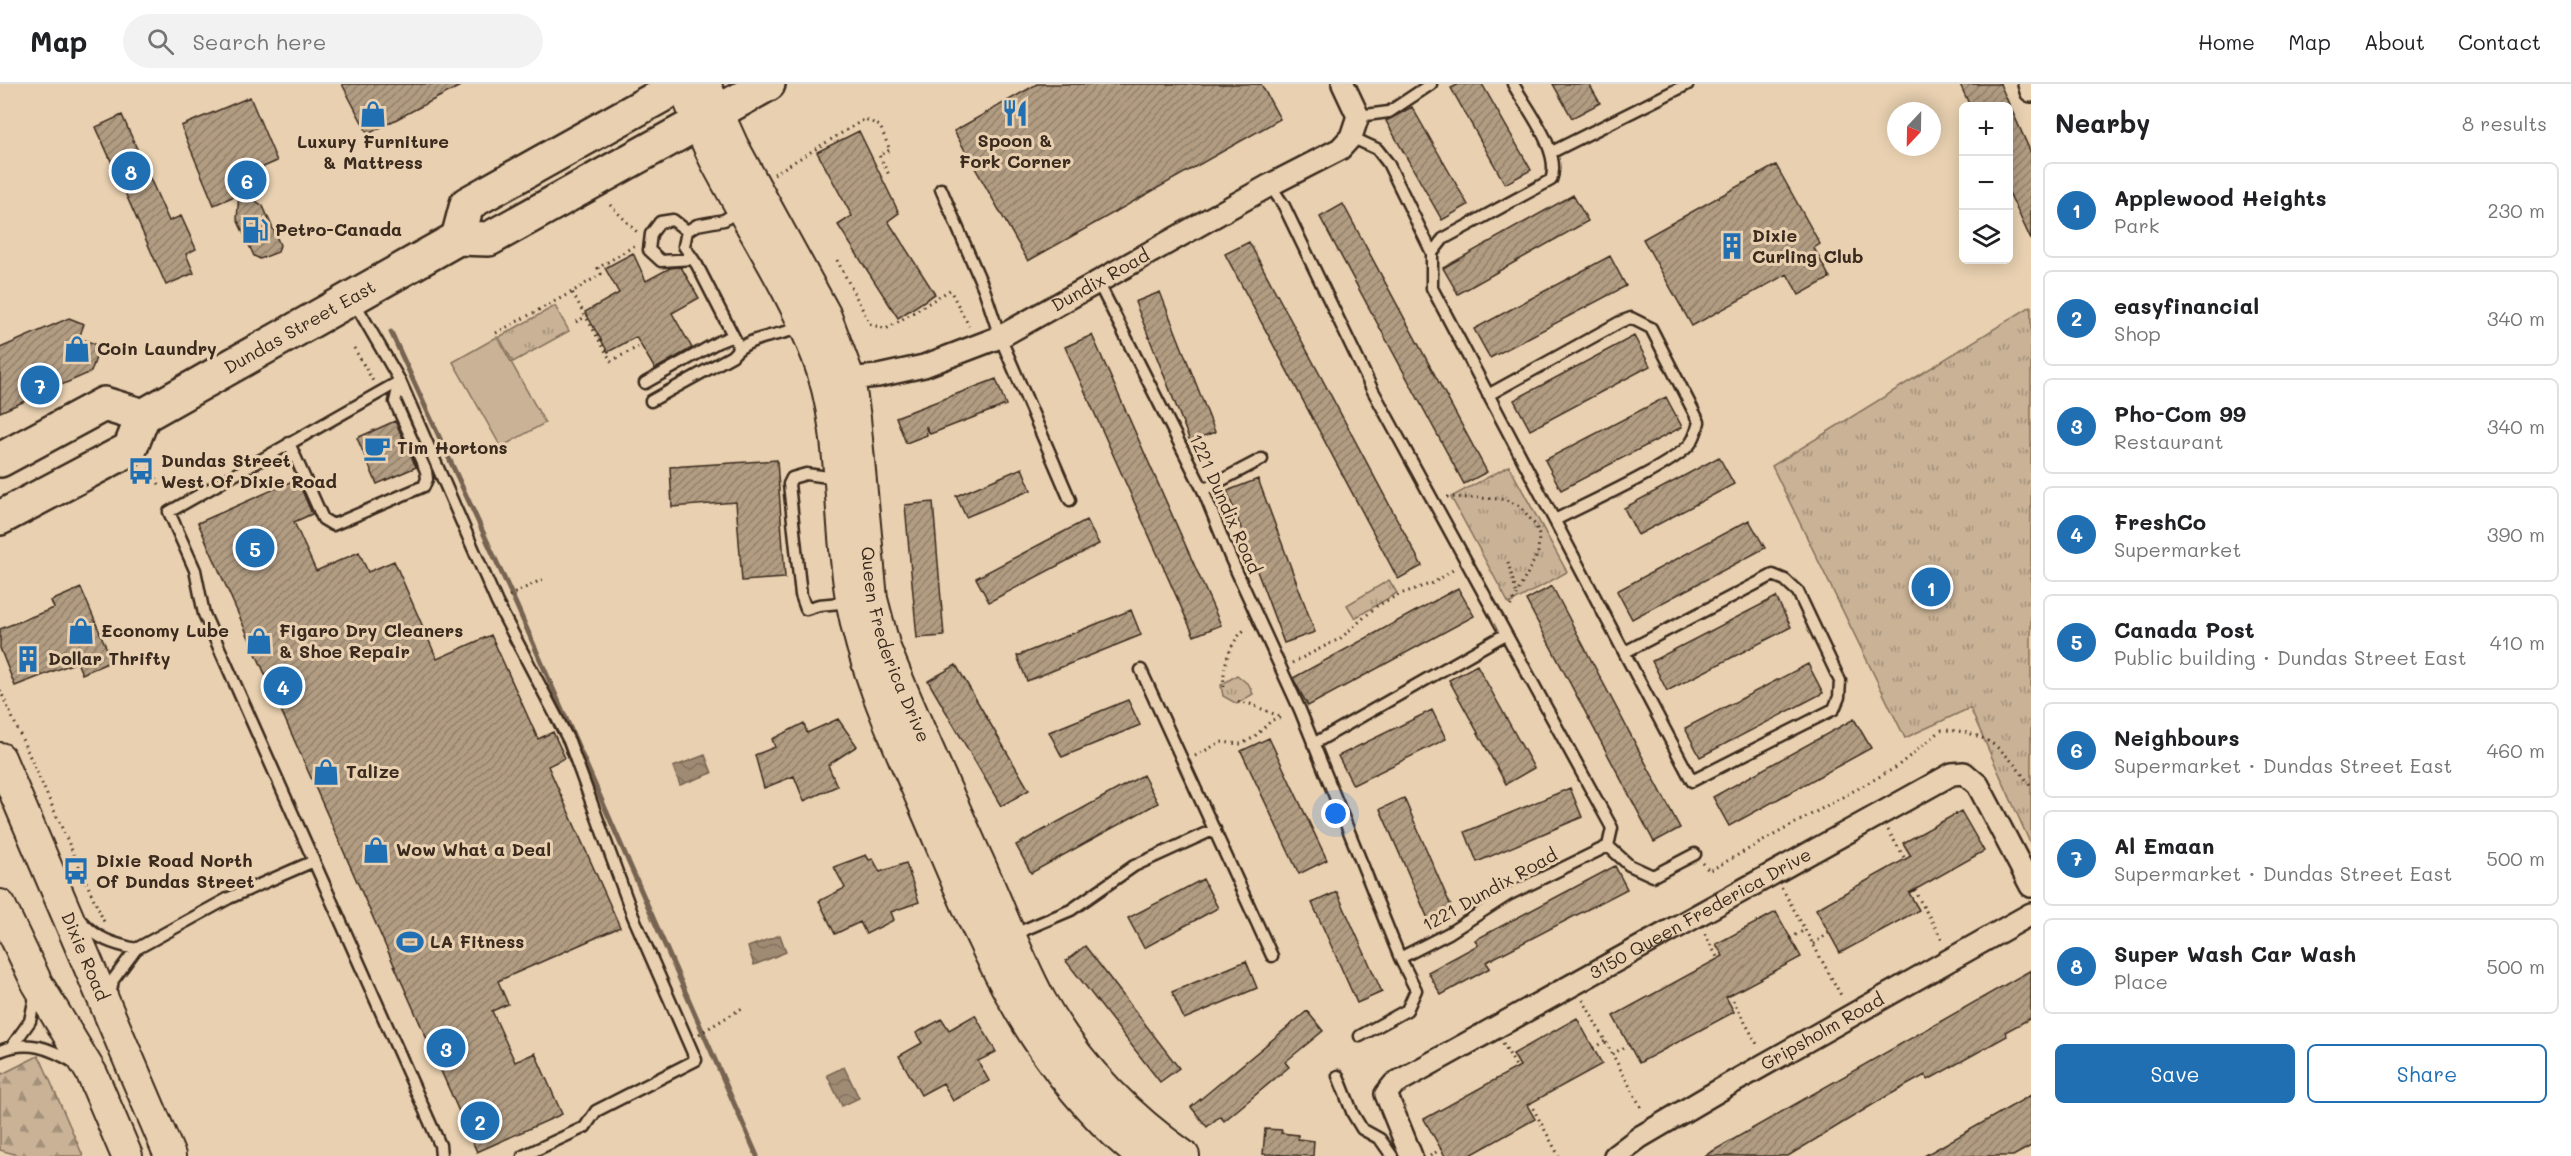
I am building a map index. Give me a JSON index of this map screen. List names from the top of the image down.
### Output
{
  "streets": {
    "main road": ["Dundas Street East"],
    "street": [
      "Dundix Road",
      "Queen Frederica Drive",
      "3150 Queen Frederica Drive",
      "Dixie Road",
      "Gripsholm Road"
    ],
    "lane": ["1221 Dundix Road"]
  },
  "crossings": [
    ["Dundix Road", "1221 Dundix Road"],
    ["Dundix Road", "Queen Frederica Drive"]
  ],
  "places": {
    "restaurant": ["Spoon & Fork Corner"],
    "shop": [
      "Luxury Furniture & Mattress",
      "Coin Laundry",
      "Economy Lube",
      "Figaro Dry Cleaners & Shoe Repair",
      "Talize",
      "Wow What a Deal"
    ],
    "fuel station": ["Petro-Canada"],
    "building": ["Dixie Curling Club", "Dollar Thrifty"],
    "cafe": ["Tim Hortons"],
    "bus stop": ["Dundas Street West Of Dixie Road", "Dixie Road North Of Dundas Street"],
    "sports": ["LA Fitness"]
  },
  "north": "bottom",
  "page": {
    "header": "Map",
    "search": "Search here",
    "nav": [
      "Home",
      "Map",
      "About",
      "Contact"
    ],
    "heading": ["Nearby", "8 results"],
    "map_buttons": ["+", "−"],
    "pins": [
      "8",
      "6",
      "7",
      "5",
      "1",
      "4",
      "3",
      "2"
    ],
    "list": [
      {
        "mark": "1",
        "name": "Applewood Heights",
        "note": "Park",
        "value": "230 m"
      },
      {
        "mark": "2",
        "name": "easyfinancial",
        "note": "Shop",
        "value": "340 m"
      },
      {
        "mark": "3",
        "name": "Pho-Com 99",
        "note": "Restaurant",
        "value": "340 m"
      },
      {
        "mark": "4",
        "name": "FreshCo",
        "note": "Supermarket",
        "value": "390 m"
      },
      {
        "mark": "5",
        "name": "Canada Post",
        "note": "Public building · Dundas Street East",
        "value": "410 m"
      },
      {
        "mark": "6",
        "name": "Neighbours",
        "note": "Supermarket · Dundas Street East",
        "value": "460 m"
      },
      {
        "mark": "7",
        "name": "Al Emaan",
        "note": "Supermarket · Dundas Street East",
        "value": "500 m"
      },
      {
        "mark": "8",
        "name": "Super Wash Car Wash",
        "note": "Place",
        "value": "500 m"
      }
    ],
    "buttons": ["Save", "Share"]
  }
}
